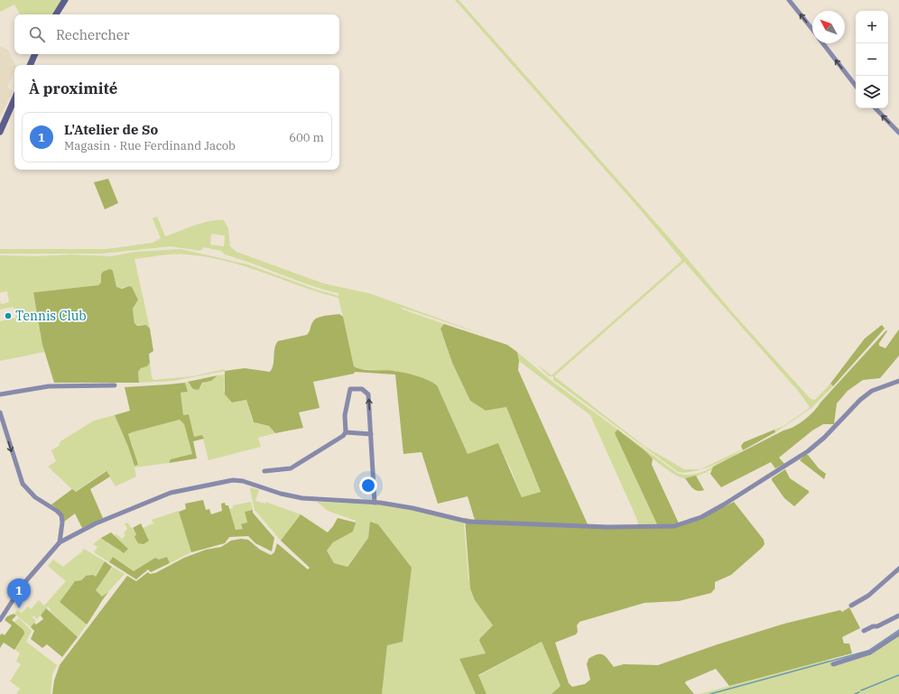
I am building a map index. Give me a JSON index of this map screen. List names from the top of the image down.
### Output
{
  "places": ["Tennis Club"],
  "north": "top left",
  "page": {
    "map_buttons": ["+", "−"],
    "search": "Rechercher",
    "heading": "À proximité",
    "list": [
      {
        "mark": "1",
        "name": "L'Atelier de So",
        "note": "Magasin · Rue Ferdinand Jacob",
        "value": "600 m"
      }
    ],
    "pins": "1"
  }
}
